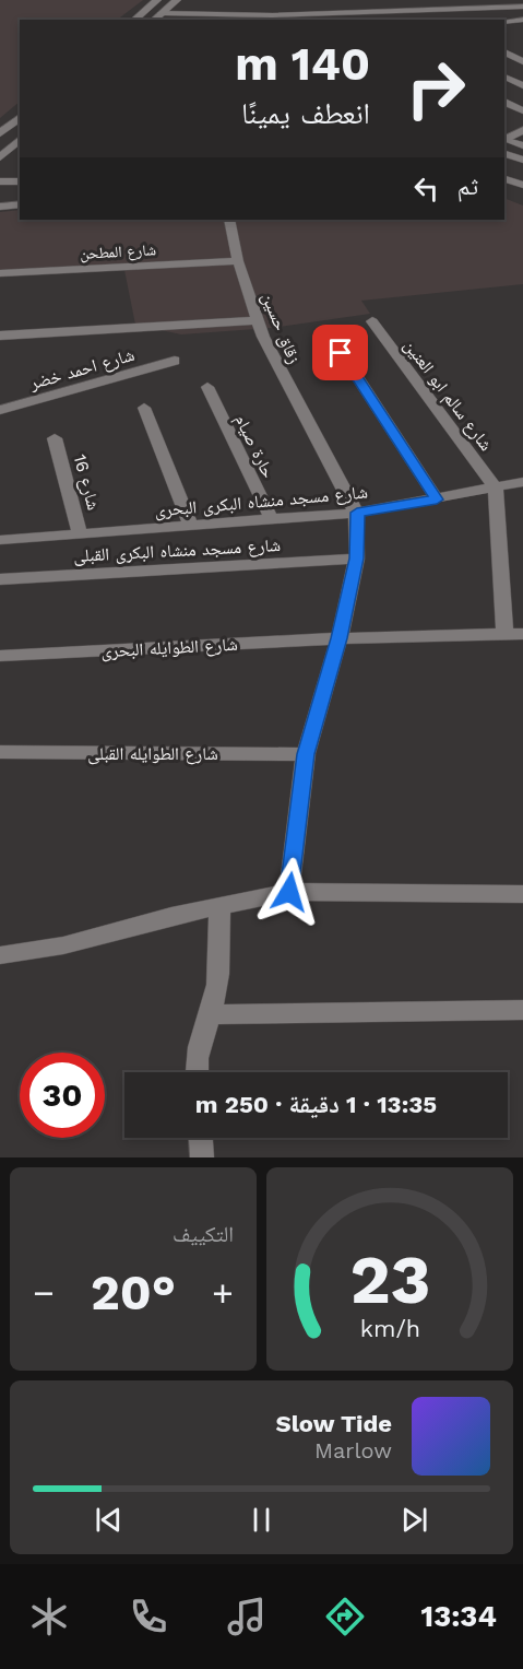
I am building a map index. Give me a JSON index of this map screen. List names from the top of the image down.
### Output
{
  "streets": {
    "street": [
      "شارع المطحن",
      "زقاق حسين",
      "شارع احمد خضر",
      "شارع سالم ابو العنين",
      "حارة صيام",
      "شارع 16",
      "شارع مسجد منشاه البكرى البحرى",
      "شارع مسجد منشاه البكرى القبلى",
      "شارع الطوايله البحرى",
      "شارع الطوايله القبلى"
    ]
  },
  "crossings": [
    ["شارع المطحن", "زقاق حسين"],
    ["زقاق حسين", "شارع مسجد منشاه البكرى البحرى"],
    ["شارع سالم ابو العنين", "شارع مسجد منشاه البكرى البحرى"],
    ["حارة صيام", "شارع مسجد منشاه البكرى البحرى"],
    ["شارع 16", "شارع مسجد منشاه البكرى البحرى"]
  ],
  "page": {
    "turn": ["140 m", "انعطف يمينًا"],
    "then": "ثم",
    "limit": "30",
    "trip": "13:35 · 1 دقيقة · 250 m",
    "tile": "التكييف",
    "heat": ["−", "20°", "+"],
    "song": ["Slow Tide", "Marlow"],
    "tabs": "13:34",
    "gauge": ["23", "km/h"]
  }
}
